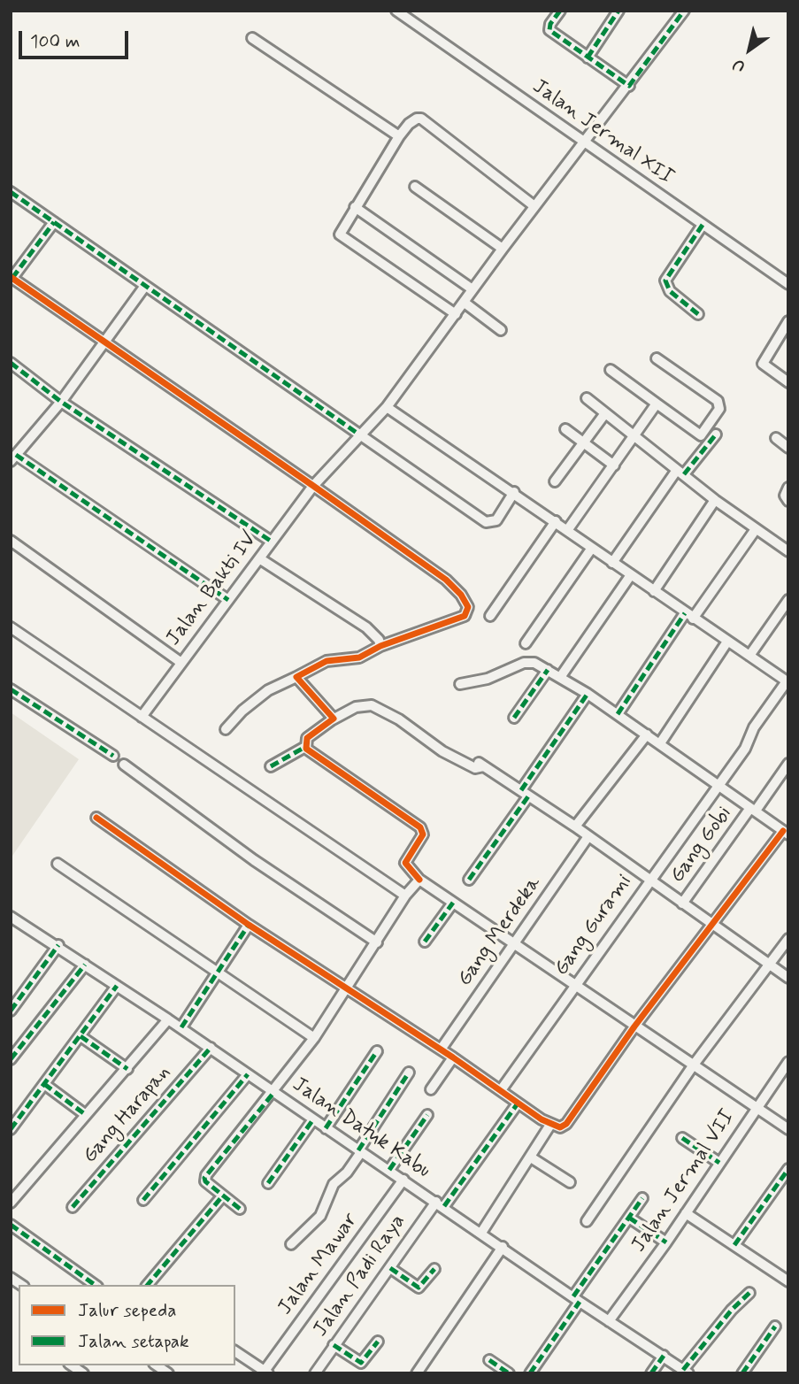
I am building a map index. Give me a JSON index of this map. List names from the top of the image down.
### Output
{
  "streets": {
    "street": [
      "Jalan Jermal XII",
      "Jalan Bakti IV",
      "Gang Gobi",
      "Gang Gurami",
      "Gang Merdeka",
      "Gang Harapan",
      "Jalan Datuk Kabu",
      "Jalan Jermal VII",
      "Jalan Mawar",
      "Jalan Padi Raya"
    ]
  },
  "crossings": [
    ["Jalan Jermal XII", "Jalan Bakti IV"],
    ["Gang Harapan", "Jalan Datuk Kabu"],
    ["Jalan Datuk Kabu", "Jalan Jermal VII"],
    ["Jalan Datuk Kabu", "Jalan Mawar"],
    ["Jalan Datuk Kabu", "Jalan Padi Raya"]
  ],
  "legend": ["Jalur sepeda", "Jalan setapak"],
  "scale_bar": "100 m",
  "north": "bottom left"
}
